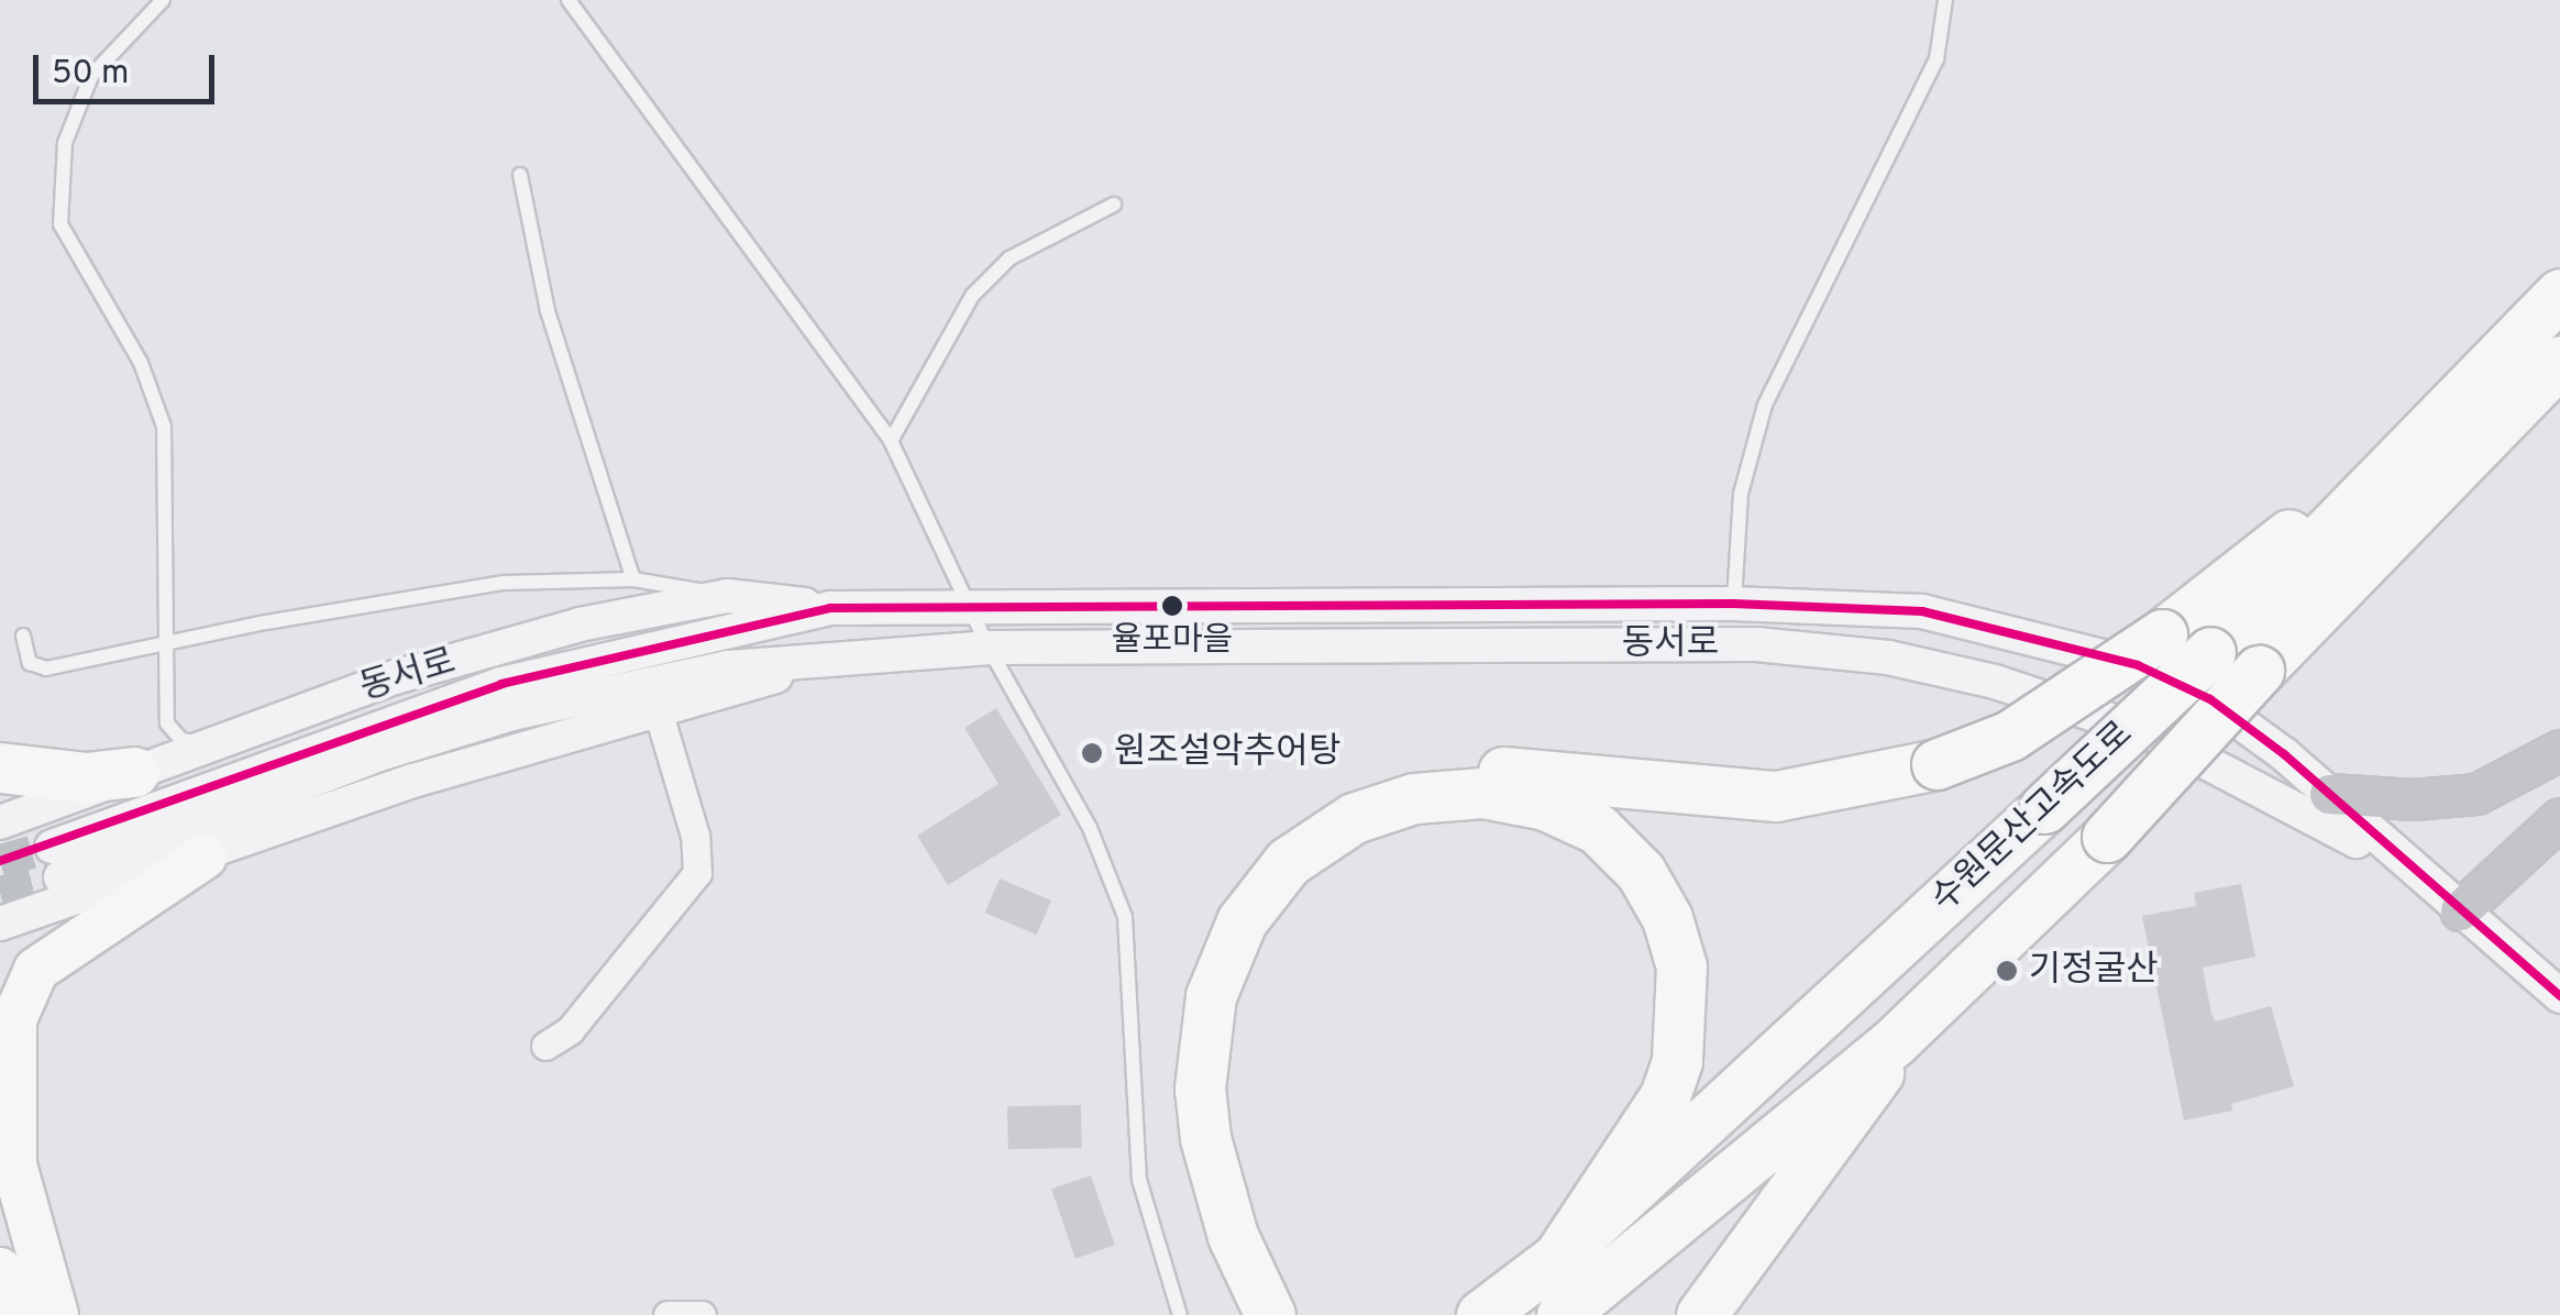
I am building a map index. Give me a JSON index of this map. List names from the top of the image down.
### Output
{
  "streets": {
    "highway": ["수원문산고속도로"],
    "street": ["동서로"]
  },
  "places": ["율포마을", "원조설악추어탕", "기정굴산"],
  "scale_bar": "50 m"
}
